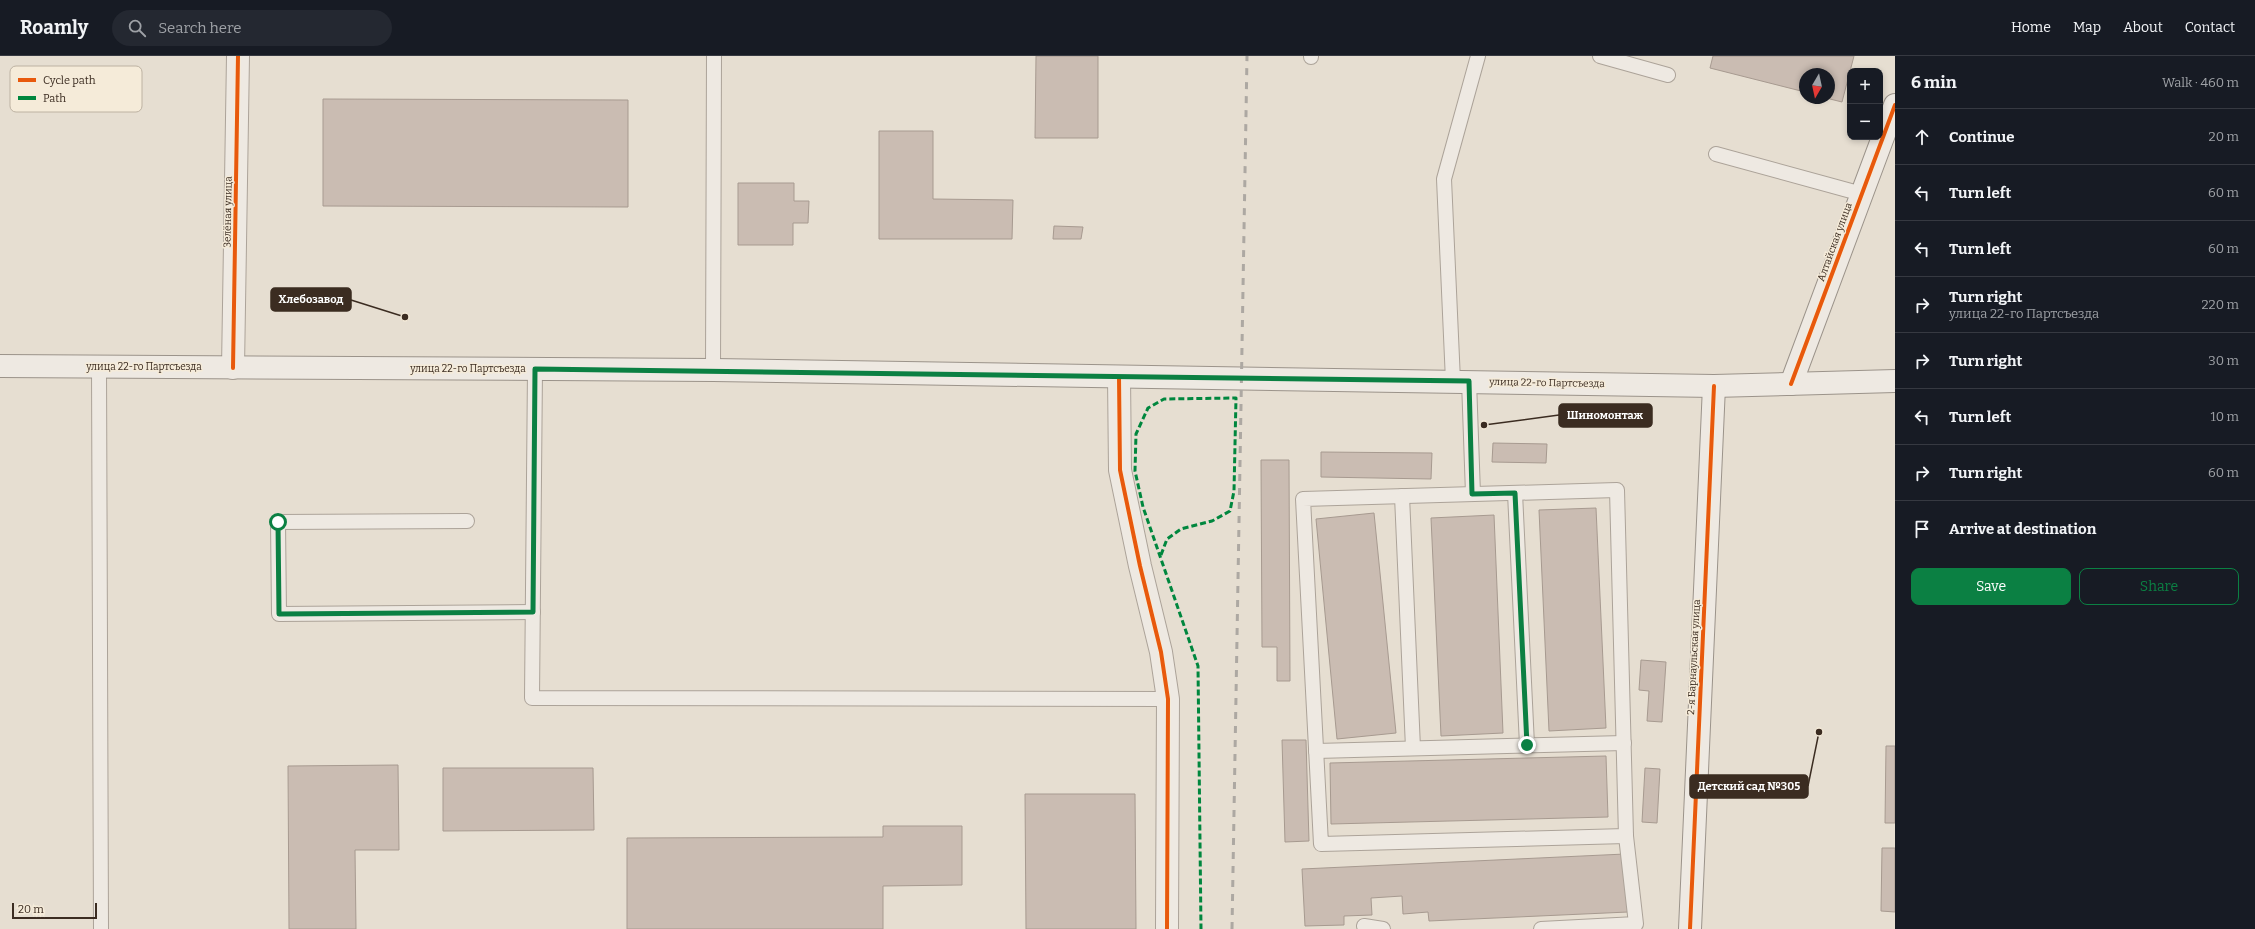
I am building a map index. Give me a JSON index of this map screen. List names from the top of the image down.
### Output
{
  "streets": {
    "main road": [
      "Зелёная улица",
      "Алтайская улица",
      "улица 22-го Партсъезда",
      "2-я Барнаульская улица"
    ]
  },
  "crossings": [
    ["Зелёная улица", "улица 22-го Партсъезда"],
    ["Алтайская улица", "улица 22-го Партсъезда"],
    ["улица 22-го Партсъезда", "2-я Барнаульская улица"]
  ],
  "places": ["Хлебозавод", "Шиномонтаж", "Детский сад №305"],
  "legend": ["Cycle path", "Path"],
  "scale_bar": "20 m",
  "north": "bottom",
  "page": {
    "header": "Roamly",
    "search": "Search here",
    "nav": [
      "Home",
      "Map",
      "About",
      "Contact"
    ],
    "heading": ["6 min", "Walk · 460 m"],
    "map_buttons": ["+", "−"],
    "list": [
      ["Continue", "20 m"],
      ["Turn left", "60 m"],
      ["Turn left", "60 m"],
      ["Turn right", "улица 22-го Партсъезда", "220 m"],
      ["Turn right", "30 m"],
      ["Turn left", "10 m"],
      ["Turn right", "60 m"],
      "Arrive at destination"
    ],
    "buttons": ["Save", "Share"],
    "scale": "20 m"
  }
}
